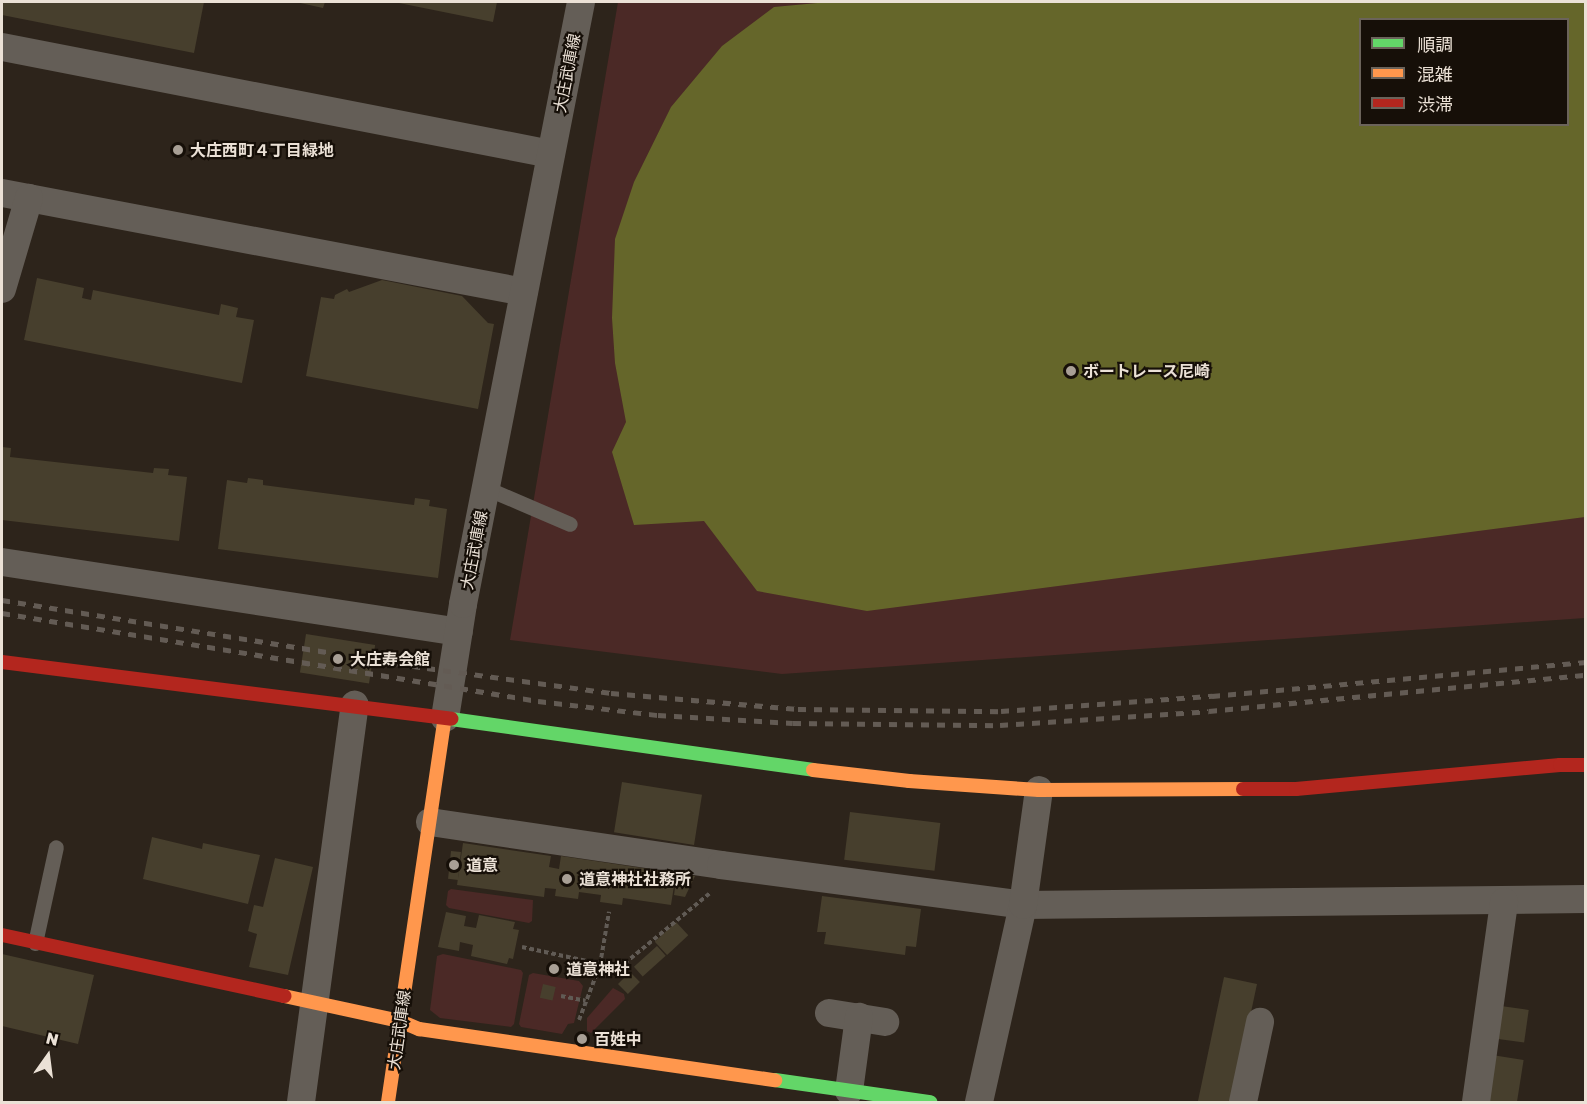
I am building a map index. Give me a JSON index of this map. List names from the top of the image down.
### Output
{
  "streets": {
    "street": ["大庄武庫線"]
  },
  "places": [
    "大庄西町４丁目緑地",
    "ボートレース尼崎",
    "大庄寿会館",
    "道意",
    "道意神社社務所",
    "道意神社",
    "百姓中"
  ],
  "legend": ["順調", "混雑", "渋滞"],
  "north": "top"
}
